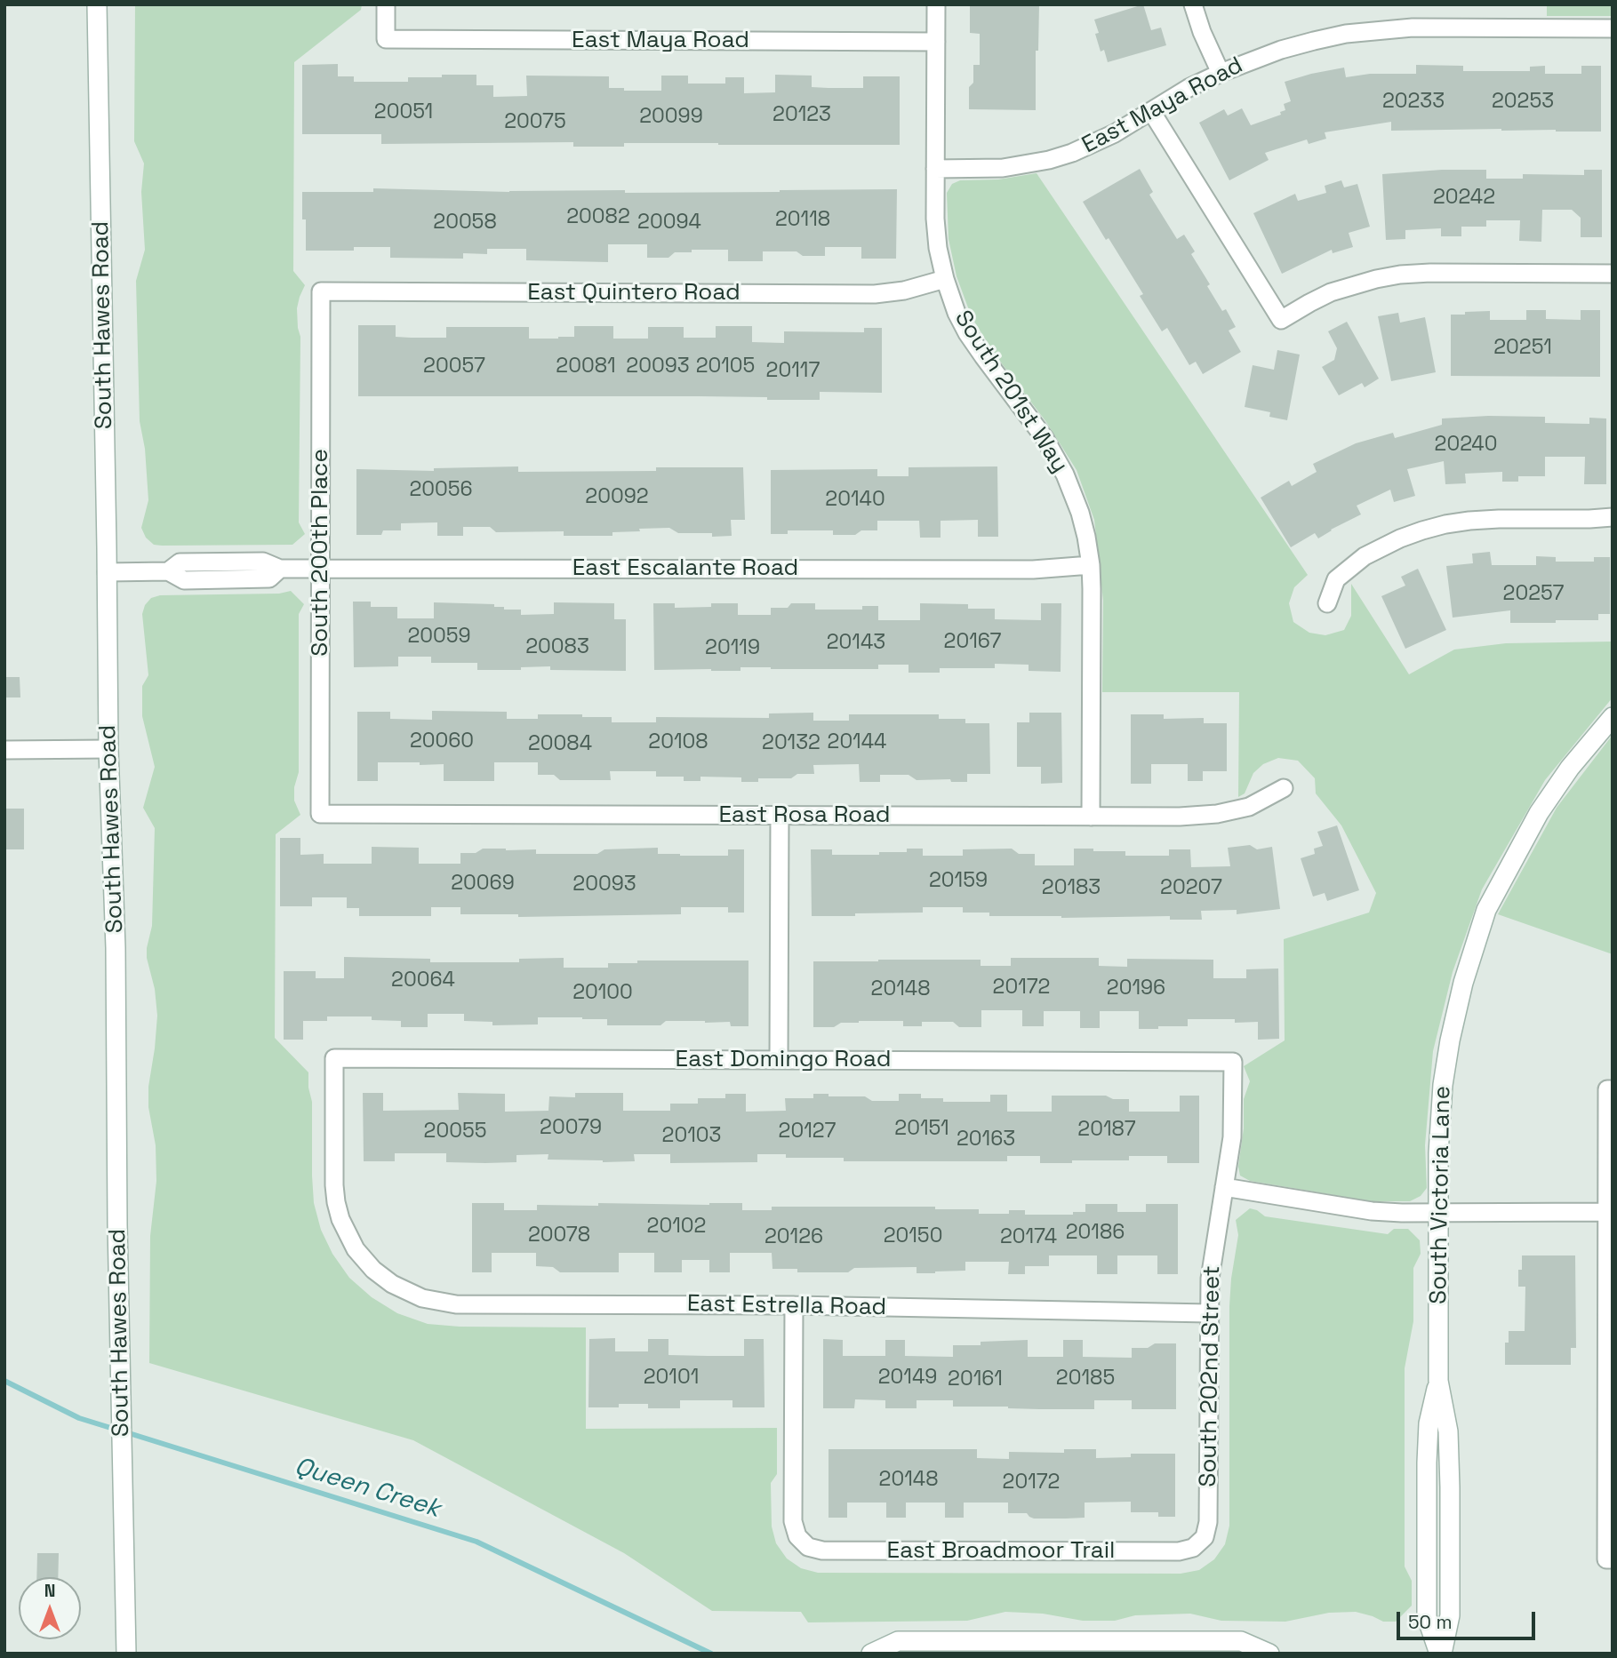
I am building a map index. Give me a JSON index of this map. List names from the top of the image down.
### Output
{
  "streets": {
    "main road": ["South Hawes Road", "South Victoria Lane"],
    "street": [
      "East Maya Road",
      "East Quintero Road",
      "South 201st Way",
      "South 200th Place",
      "East Escalante Road",
      "East Rosa Road",
      "East Domingo Road",
      "East Estrella Road",
      "South 202nd Street",
      "East Broadmoor Trail"
    ]
  },
  "crossings": [
    ["East Maya Road", "South 201st Way"],
    ["East Quintero Road", "South 201st Way"],
    ["East Quintero Road", "South 200th Place"],
    ["South Hawes Road", "East Escalante Road"],
    ["South 201st Way", "East Escalante Road"],
    ["South 201st Way", "East Rosa Road"],
    ["South 200th Place", "East Escalante Road"],
    ["South 200th Place", "East Rosa Road"],
    ["East Domingo Road", "East Estrella Road"],
    ["East Domingo Road", "South 202nd Street"],
    ["East Estrella Road", "South 202nd Street"],
    ["East Estrella Road", "East Broadmoor Trail"],
    ["South 202nd Street", "East Broadmoor Trail"]
  ],
  "water": ["Queen Creek"],
  "house_numbers": [
    "20233",
    "20253",
    "20051",
    "20123",
    "20099",
    "20075",
    "20242",
    "20082",
    "20118",
    "20058",
    "20094",
    "20251",
    "20057",
    "20081",
    "20093",
    "20105",
    "20117",
    "20240",
    "20056",
    "20092",
    "20140",
    "20257",
    "20059",
    "20167",
    "20143",
    "20083",
    "20119",
    "20060",
    "20108",
    "20144",
    "20132",
    "20084",
    "20159",
    "20069",
    "20093",
    "20183",
    "20207",
    "20064",
    "20172",
    "20196",
    "20148",
    "20100",
    "20079",
    "20151",
    "20187",
    "20055",
    "20127",
    "20103",
    "20163",
    "20102",
    "20186",
    "20078",
    "20150",
    "20126",
    "20174",
    "20101",
    "20149",
    "20185",
    "20161",
    "20148",
    "20172"
  ],
  "scale_bar": "50 m",
  "north": "top"
}
